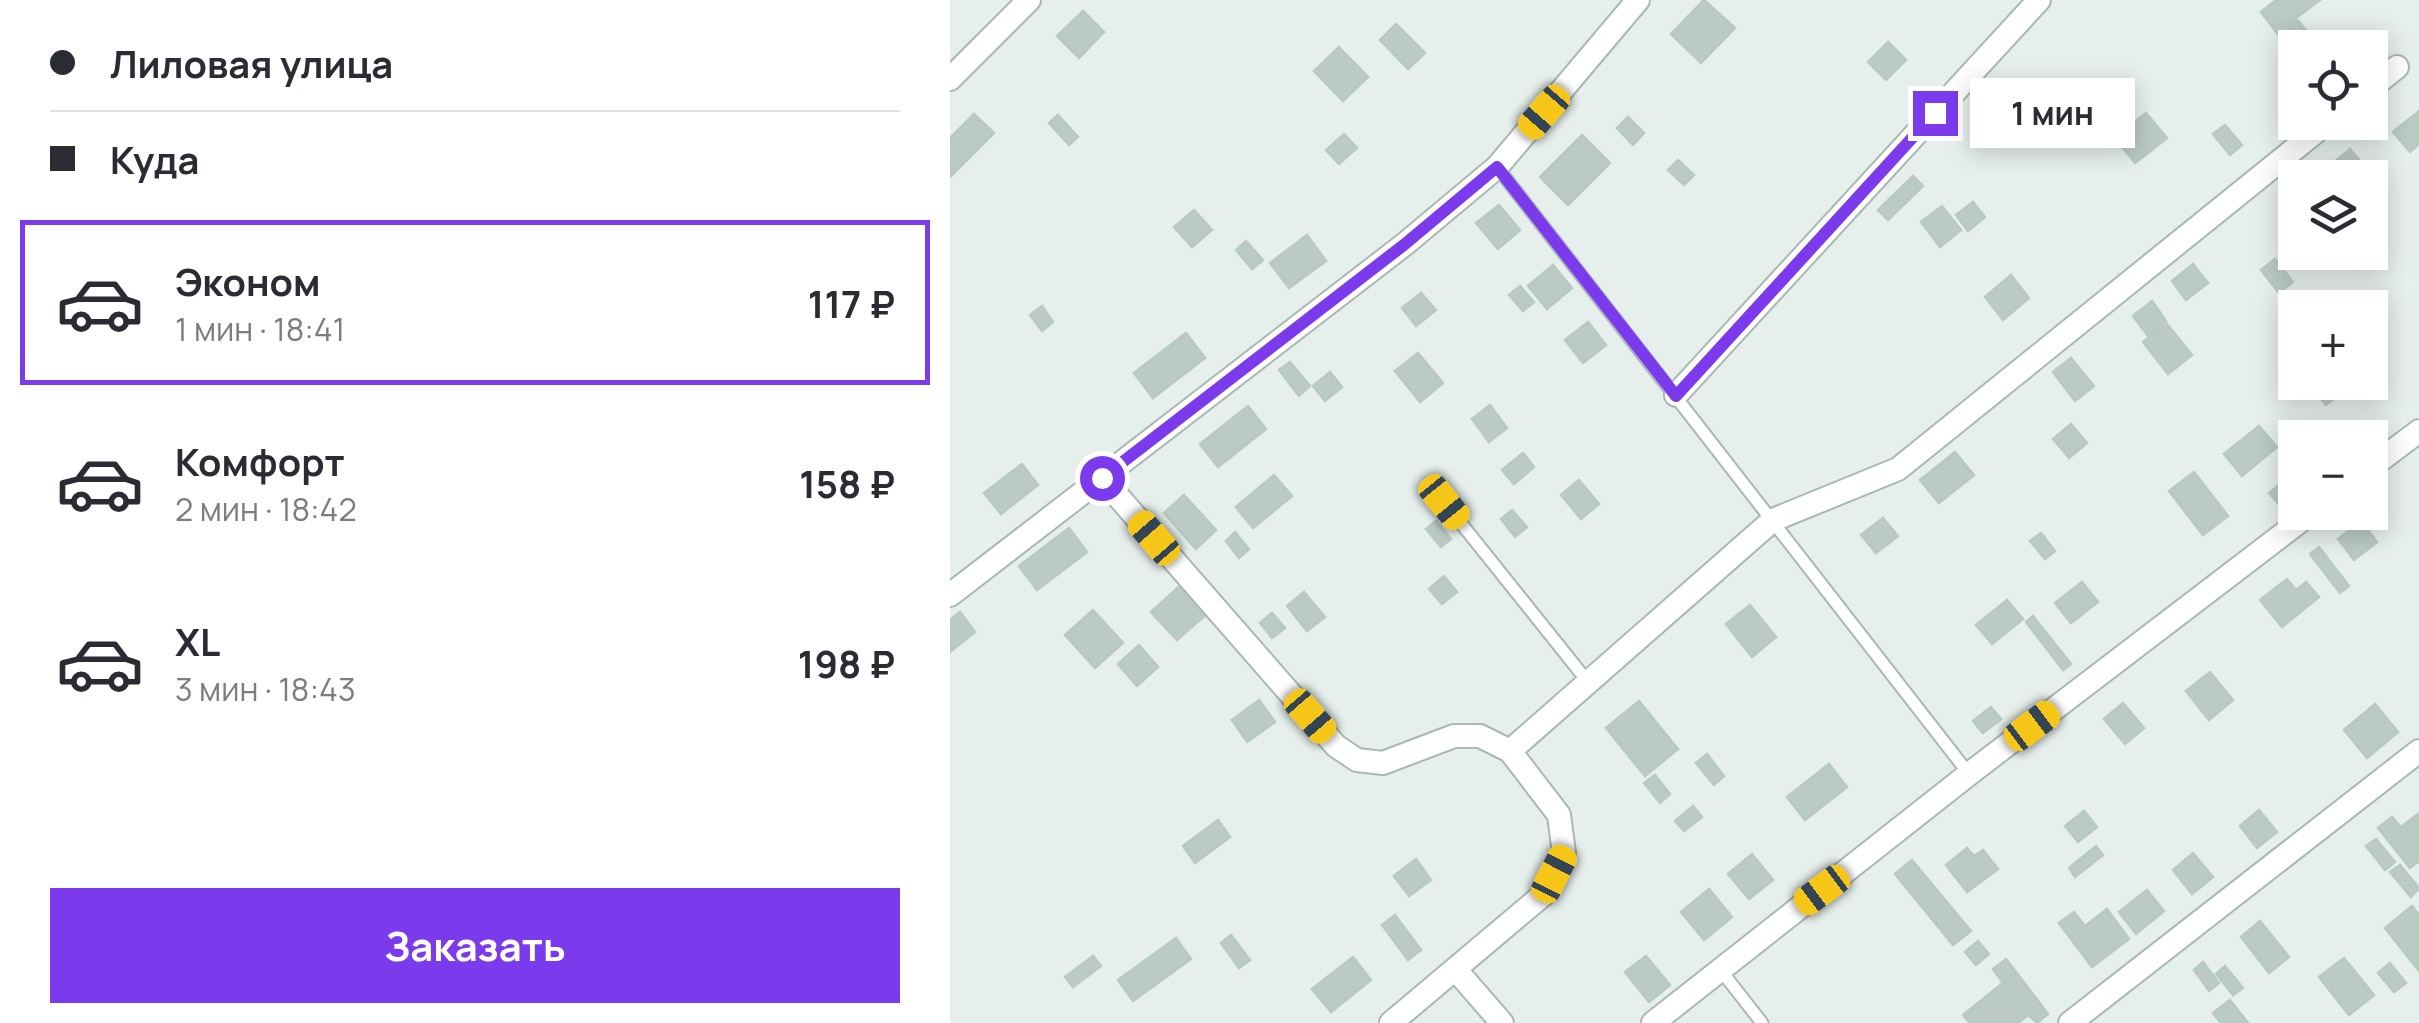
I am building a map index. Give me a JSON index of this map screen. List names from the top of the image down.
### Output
{
  "page": {
    "banner": ["Лиловая улица", "Куда"],
    "map_buttons": ["+", "−"],
    "bubble": "1 мин",
    "list": [
      {
        "name": "Эконом",
        "note": "1 мин · 18:41",
        "value": "117 ₽"
      },
      {
        "name": "Комфорт",
        "note": "2 мин · 18:42",
        "value": "158 ₽"
      },
      {
        "name": "XL",
        "note": "3 мин · 18:43",
        "value": "198 ₽"
      }
    ],
    "buttons": "Заказать"
  }
}
